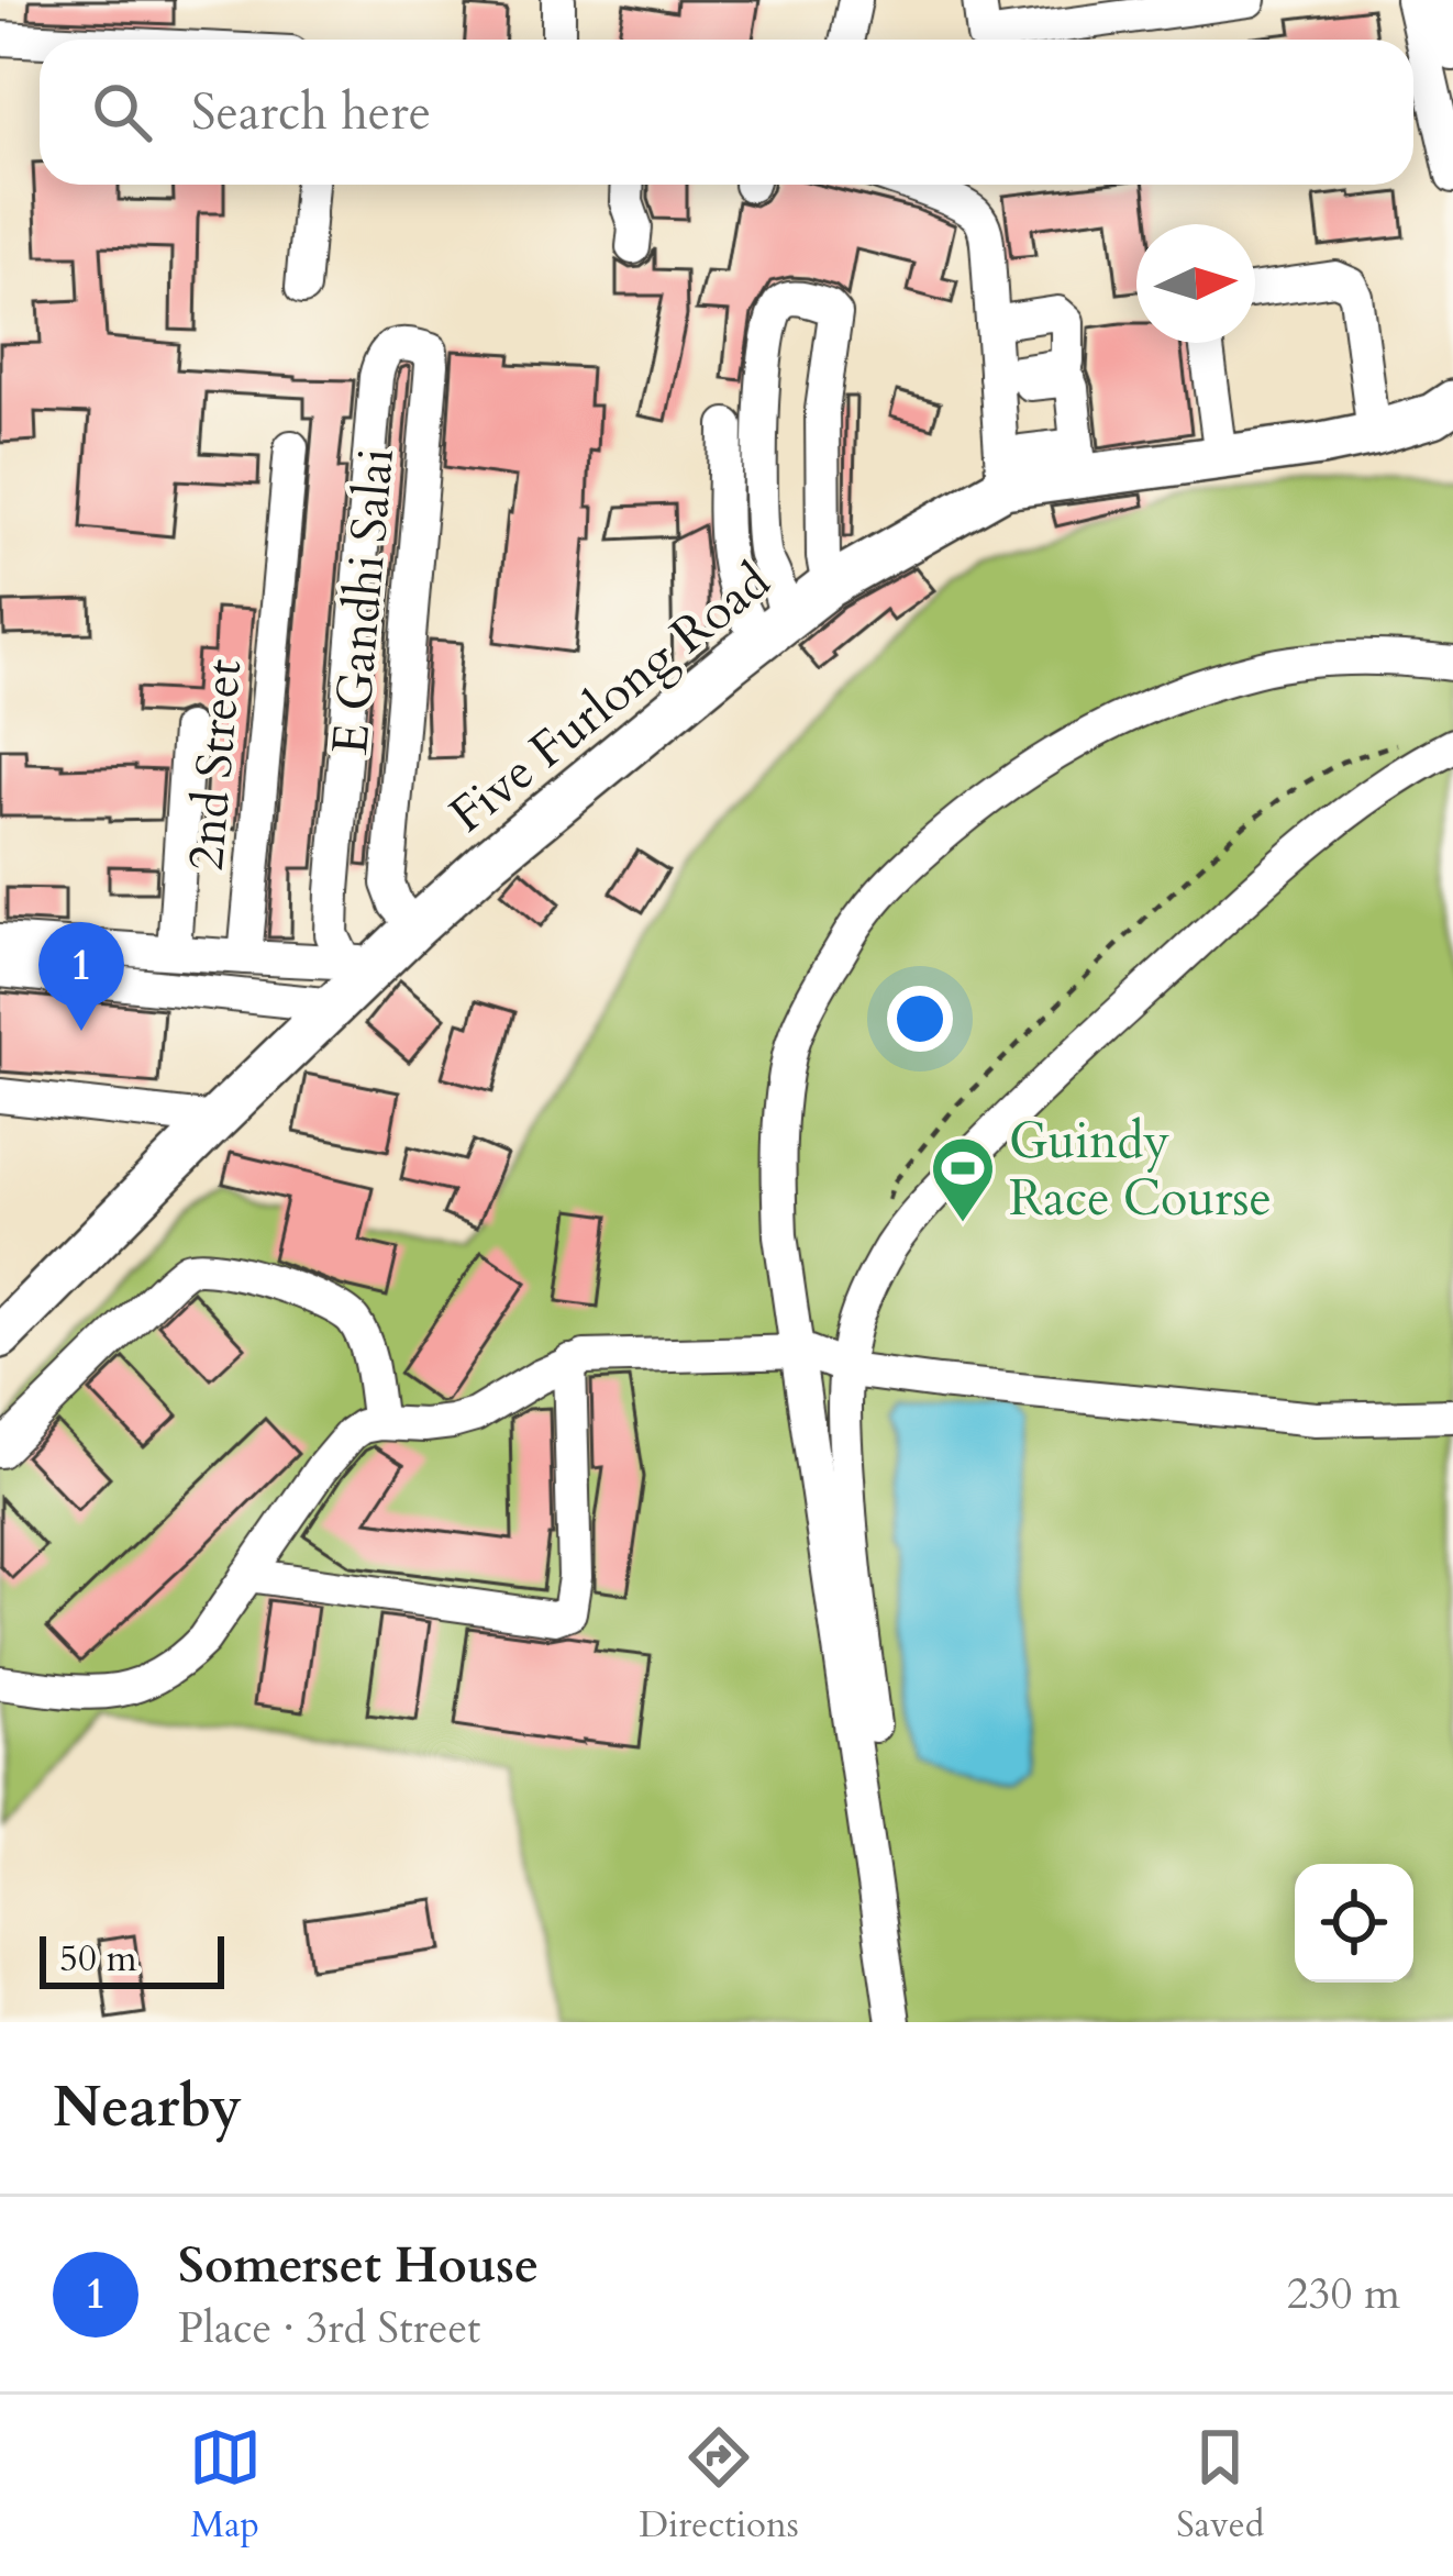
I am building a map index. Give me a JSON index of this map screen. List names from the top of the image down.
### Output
{
  "streets": {
    "main road": ["Five Furlong Road"],
    "street": ["E Gandhi Salai", "2nd Street"]
  },
  "places": {
    "sports": ["Guindy Race Course"]
  },
  "scale_bar": "50 m",
  "north": "right",
  "page": {
    "search": "Search here",
    "pins": "1",
    "scale": "50 m",
    "heading": "Nearby",
    "list": [
      {
        "mark": "1",
        "name": "Somerset House",
        "note": "Place · 3rd Street",
        "value": "230 m"
      }
    ],
    "nav": ["Map", "Directions", "Saved"]
  }
}
